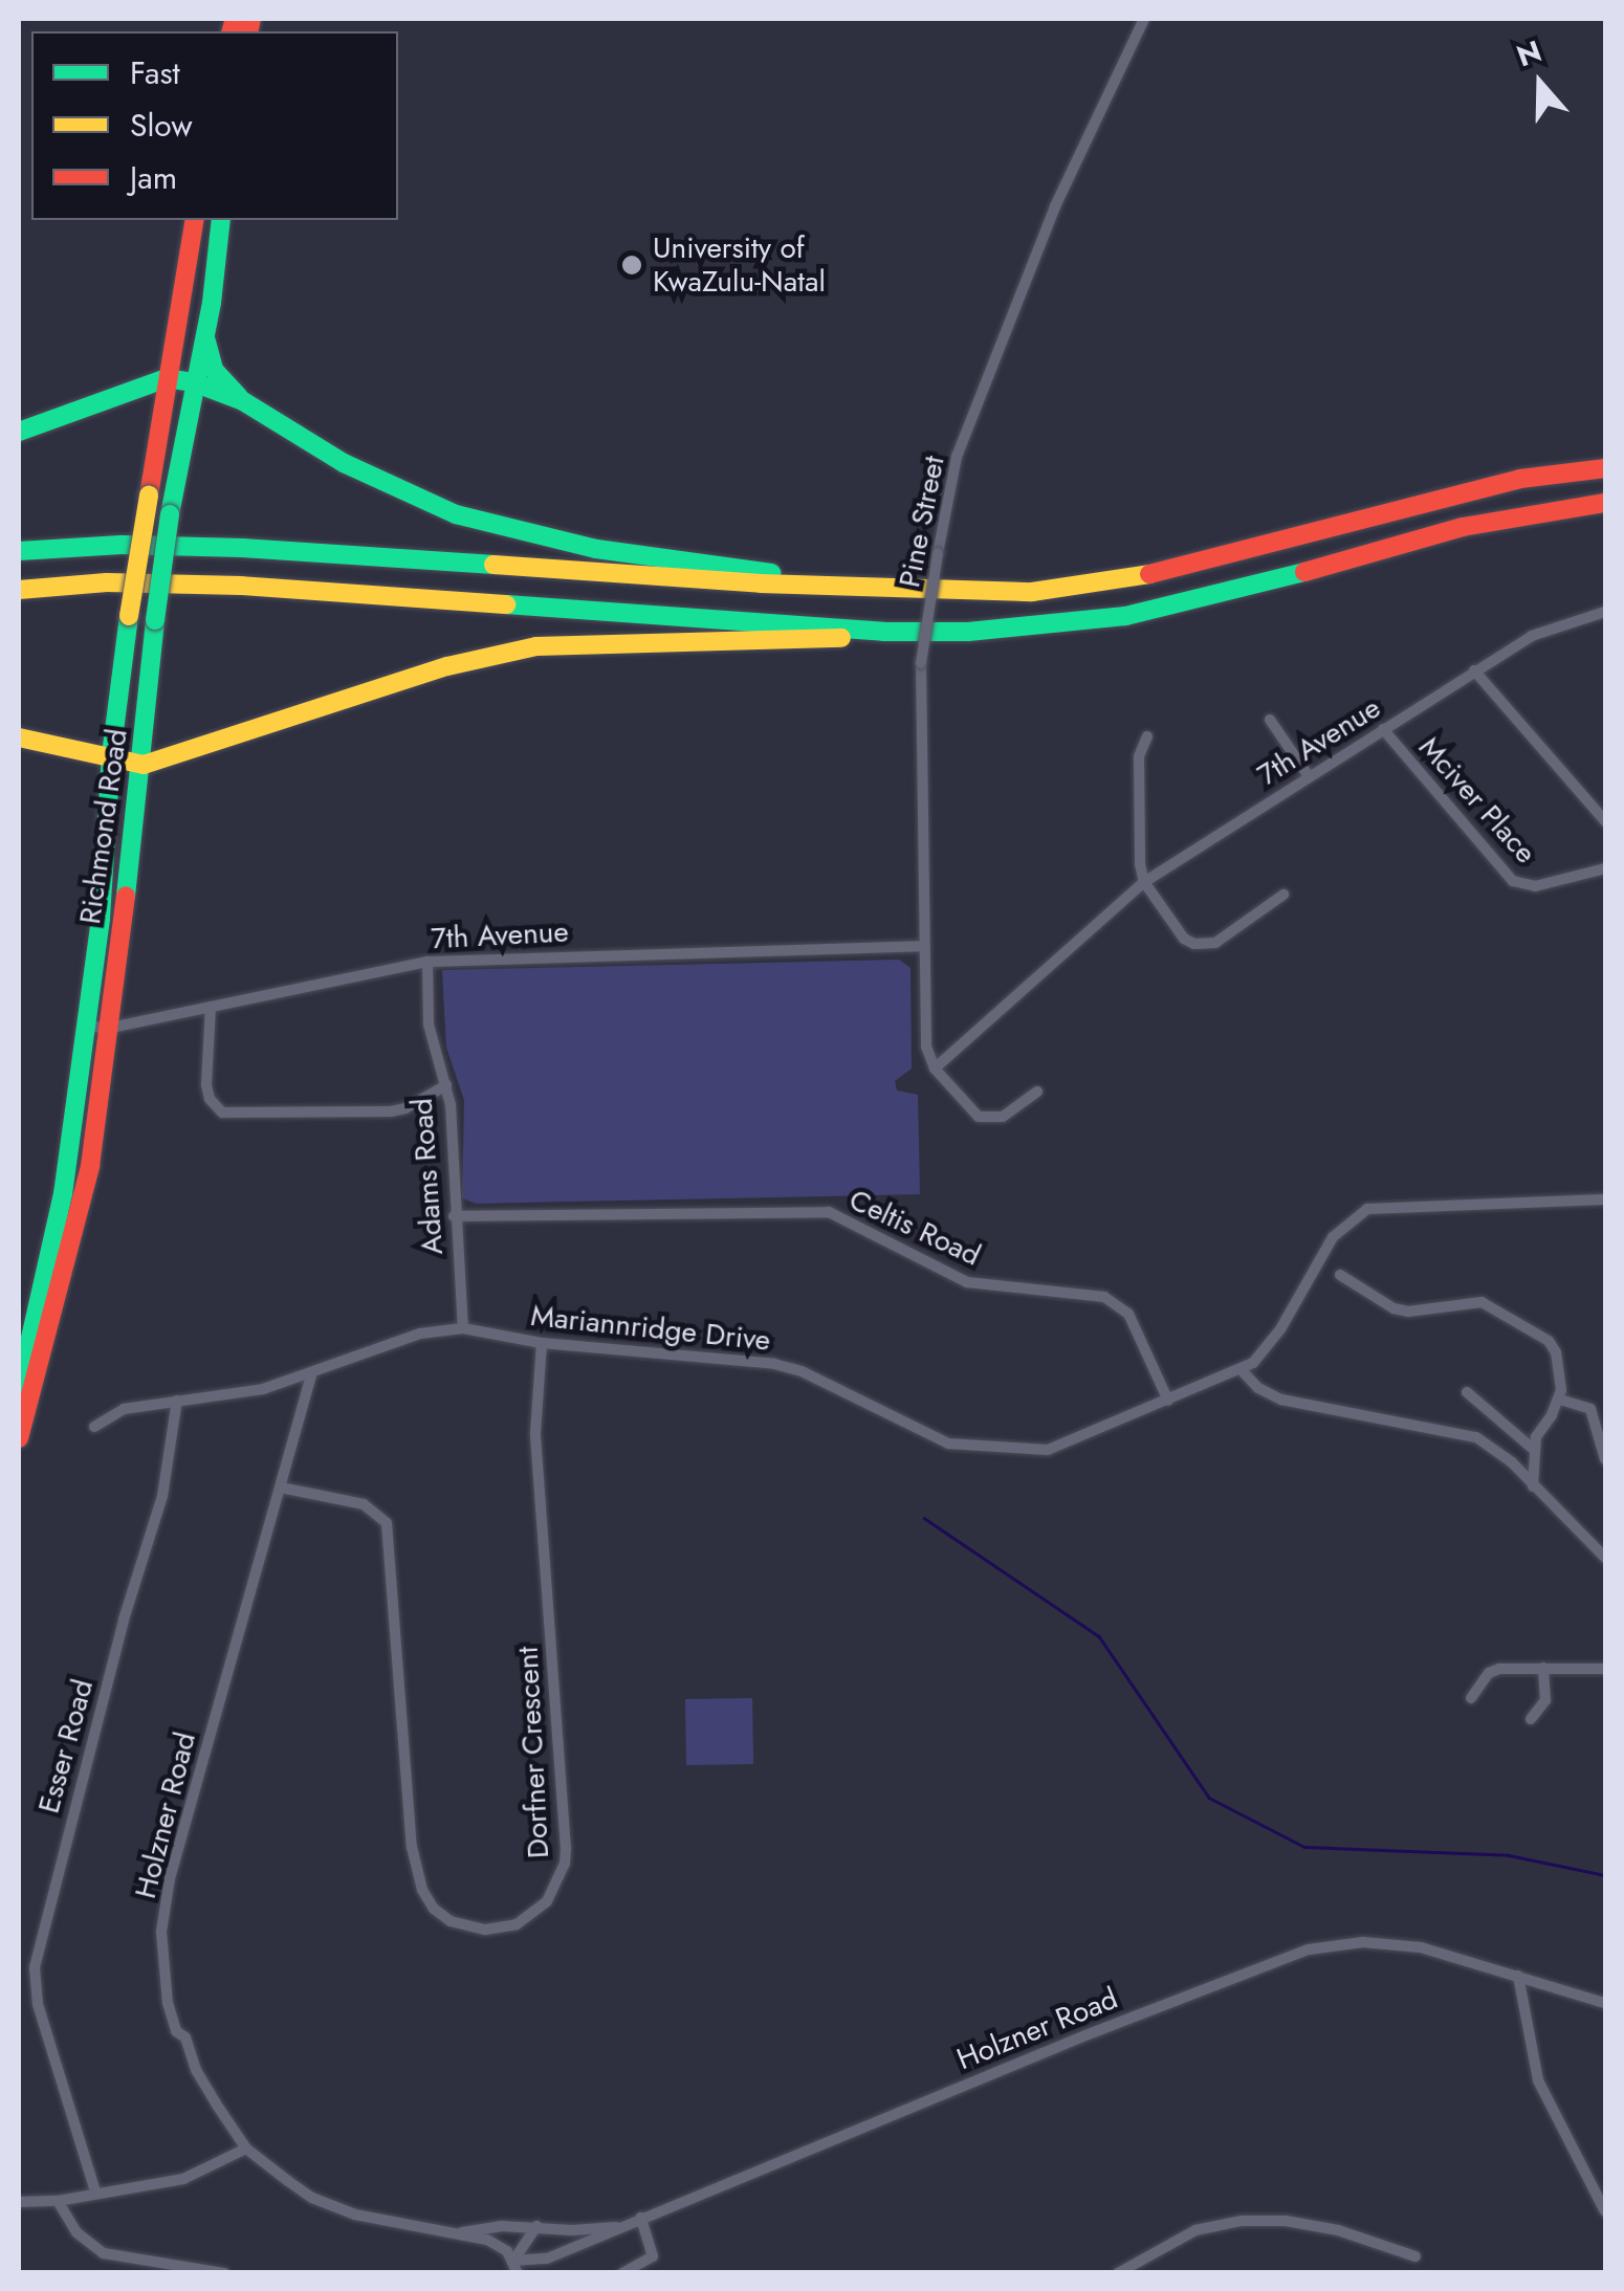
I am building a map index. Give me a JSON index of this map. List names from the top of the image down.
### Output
{
  "streets": {
    "highway": ["Richmond Road"],
    "street": [
      "Pine Street",
      "7th Avenue",
      "Mciver Place",
      "Adams Road",
      "Celtis Road",
      "Mariannridge Drive",
      "Esser Road",
      "Dorfner Crescent",
      "Holzner Road"
    ]
  },
  "crossings": [
    ["Pine Street", "7th Avenue"],
    ["7th Avenue", "Mciver Place"],
    ["7th Avenue", "Richmond Road"],
    ["7th Avenue", "Adams Road"],
    ["Adams Road", "Celtis Road"],
    ["Adams Road", "Mariannridge Drive"],
    ["Celtis Road", "Mariannridge Drive"],
    ["Mariannridge Drive", "Esser Road"],
    ["Mariannridge Drive", "Dorfner Crescent"],
    ["Mariannridge Drive", "Holzner Road"],
    ["Dorfner Crescent", "Holzner Road"]
  ],
  "places": ["University of KwaZulu-Natal"],
  "legend": ["Fast", "Slow", "Jam"],
  "north": "top"
}
